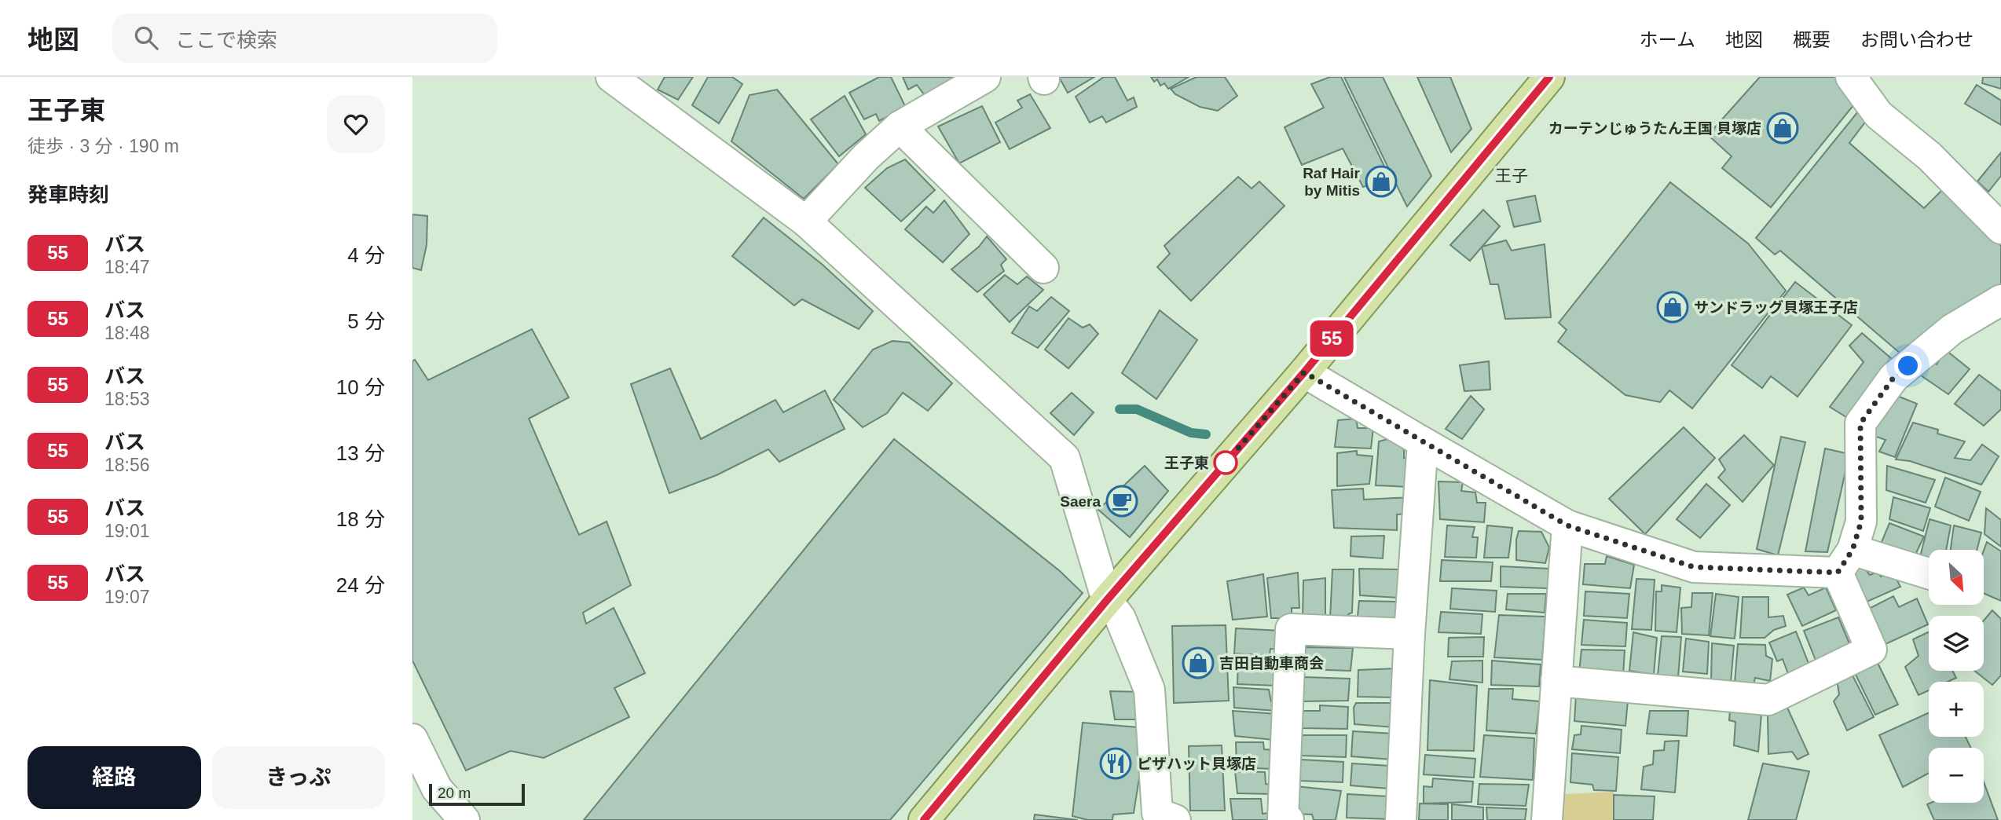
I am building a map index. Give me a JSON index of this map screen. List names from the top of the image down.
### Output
{
  "districts": ["王子"],
  "places": {
    "shop": [
      "カーテンじゅうたん王国 貝塚店",
      "Raf Hair by Mitis",
      "サンドラッグ貝塚王子店",
      "吉田自動車商会"
    ],
    "other": ["王子東"],
    "cafe": ["Saera"],
    "restaurant": ["ピザハット貝塚店"]
  },
  "lines": ["bus line 55"],
  "scale_bar": "20 m",
  "north": "bottom right",
  "page": {
    "header": "地図",
    "search": "ここで検索",
    "nav": [
      "ホーム",
      "地図",
      "概要",
      "お問い合わせ"
    ],
    "heading": [
      ["王子東", "徒歩 · 3 分 · 190 m"],
      "発車時刻"
    ],
    "on_map": "55",
    "list": [
      {
        "mark": "55",
        "name": "バス",
        "note": "18:47",
        "value": "4 分"
      },
      {
        "mark": "55",
        "name": "バス",
        "note": "18:48",
        "value": "5 分"
      },
      {
        "mark": "55",
        "name": "バス",
        "note": "18:53",
        "value": "10 分"
      },
      {
        "mark": "55",
        "name": "バス",
        "note": "18:56",
        "value": "13 分"
      },
      {
        "mark": "55",
        "name": "バス",
        "note": "19:01",
        "value": "18 分"
      },
      {
        "mark": "55",
        "name": "バス",
        "note": "19:07",
        "value": "24 分"
      }
    ],
    "map_buttons": ["+", "−"],
    "buttons": ["経路", "きっぷ"],
    "scale": "20 m"
  }
}
